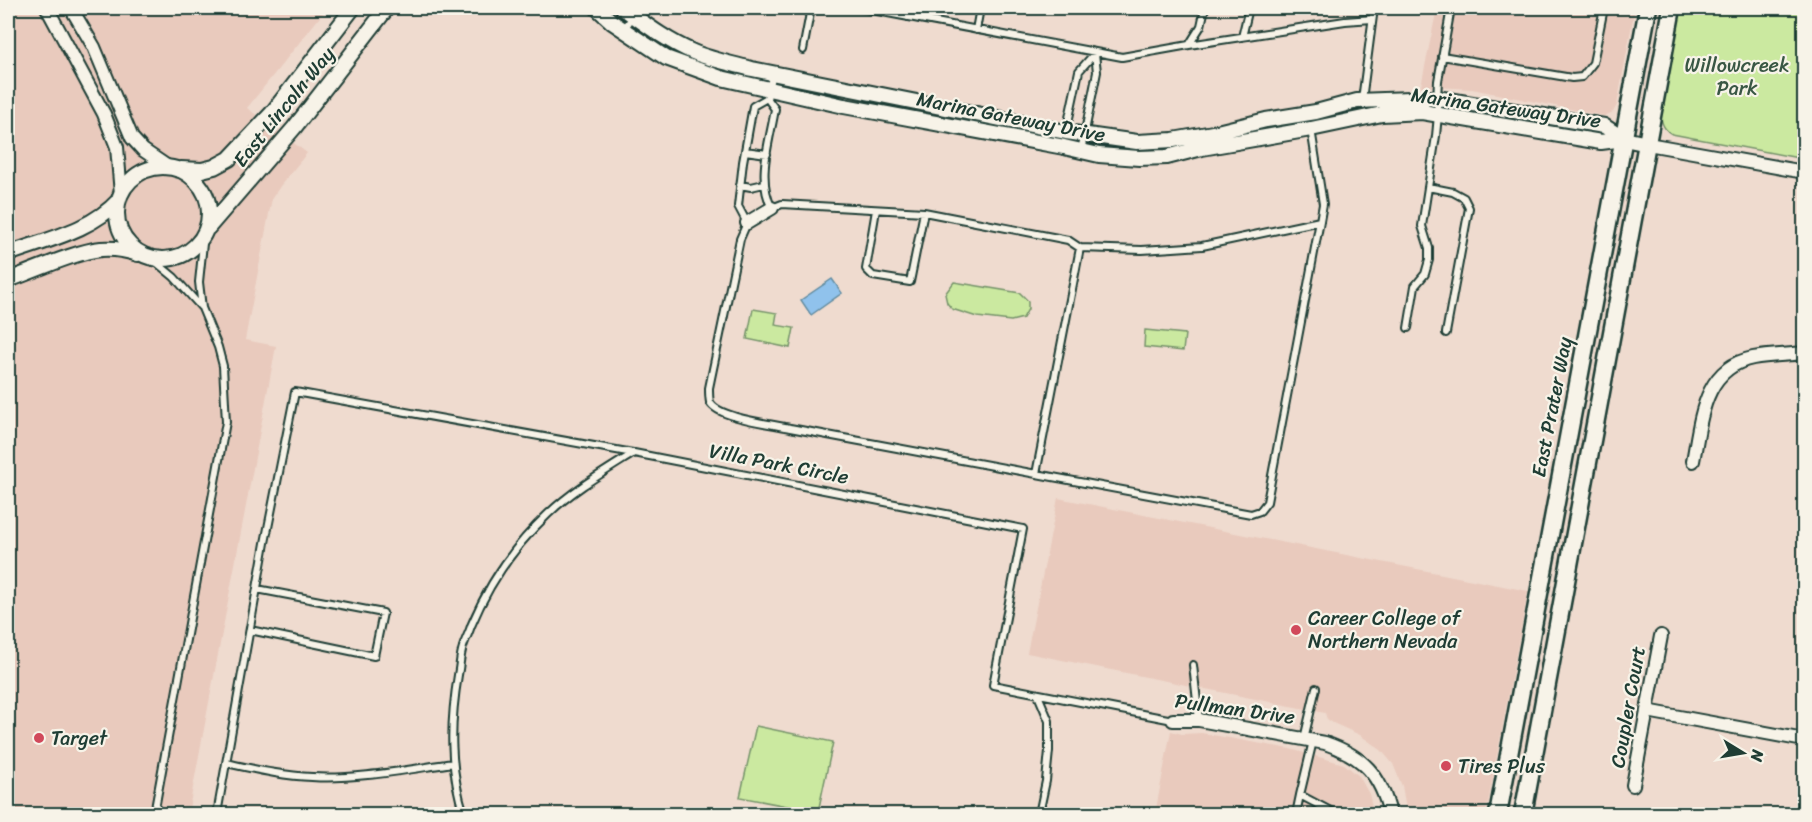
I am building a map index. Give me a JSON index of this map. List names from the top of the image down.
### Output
{
  "streets": {
    "main road": ["East Prater Way"],
    "street": [
      "East Lincoln Way",
      "Marina Gateway Drive",
      "Coupler Court",
      "Pullman Drive"
    ],
    "lane": ["Villa Park Circle"]
  },
  "crossings": [
    ["Marina Gateway Drive", "East Prater Way"],
    ["Villa Park Circle", "Pullman Drive"]
  ],
  "parks": ["Willowcreek Park"],
  "places": ["Career College of Northern Nevada", "Target", "Tires Plus"],
  "north": "right"
}
